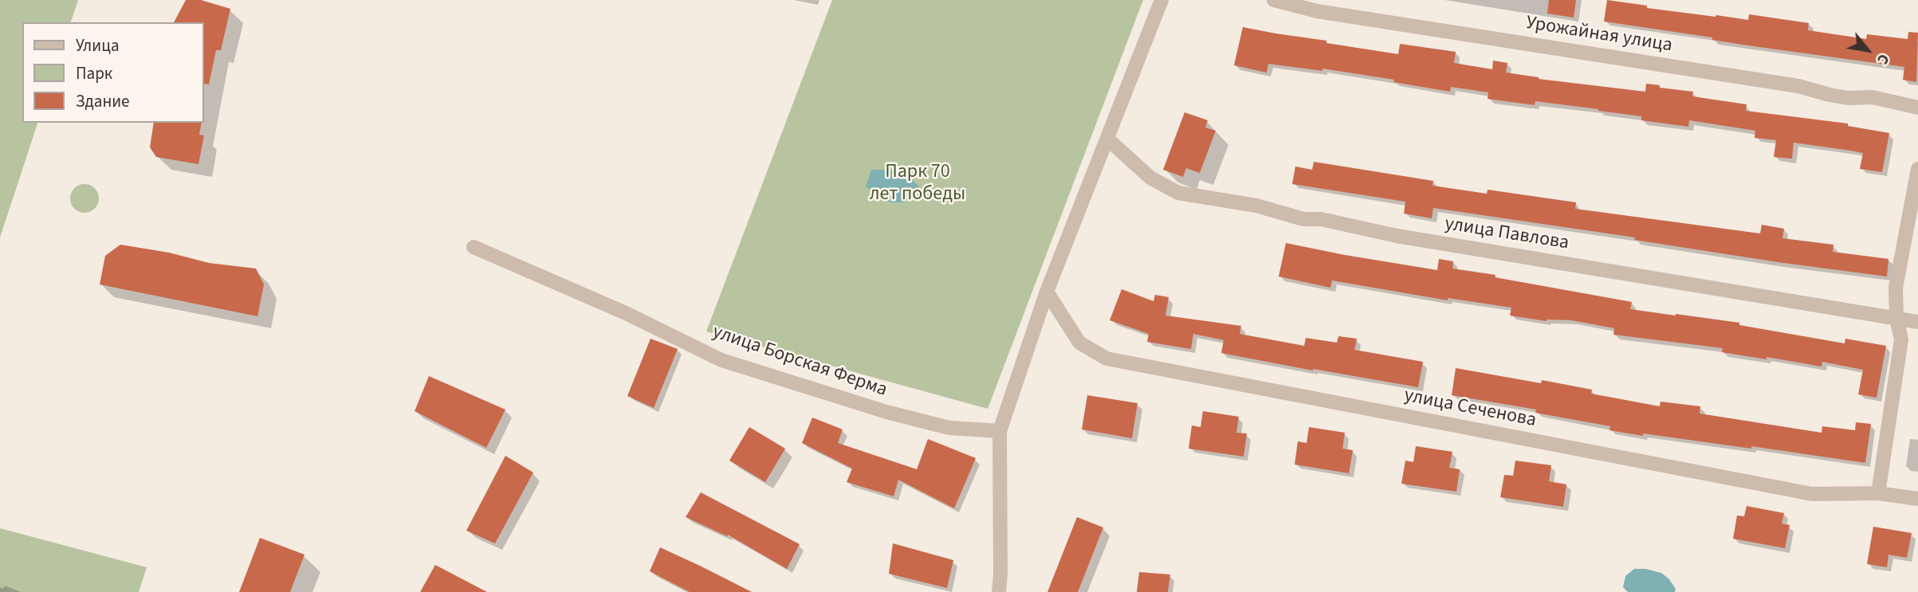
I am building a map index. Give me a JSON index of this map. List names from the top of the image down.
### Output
{
  "streets": {
    "street": [
      "Урожайная улица",
      "улица Павлова",
      "улица Борская Ферма",
      "улица Сеченова"
    ]
  },
  "parks": ["Парк 70 лет победы"],
  "legend": ["Улица", "Парк", "Здание"],
  "north": "bottom right"
}
